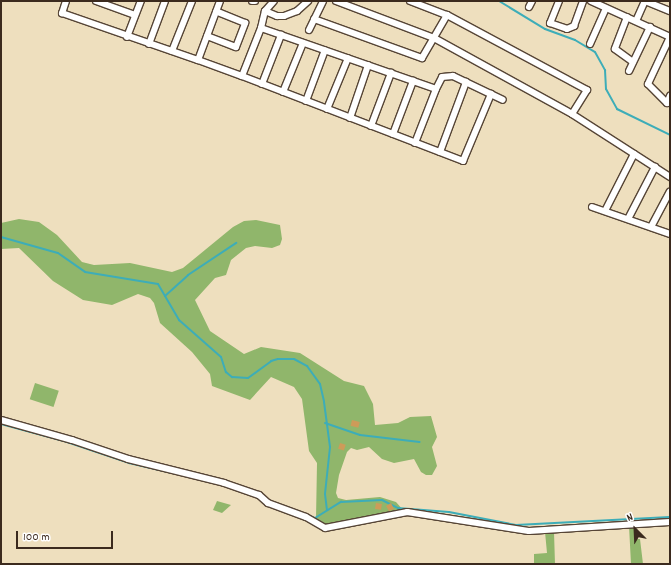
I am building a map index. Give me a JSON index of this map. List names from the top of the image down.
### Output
{
  "scale_bar": "100 m",
  "north": "top left"
}
